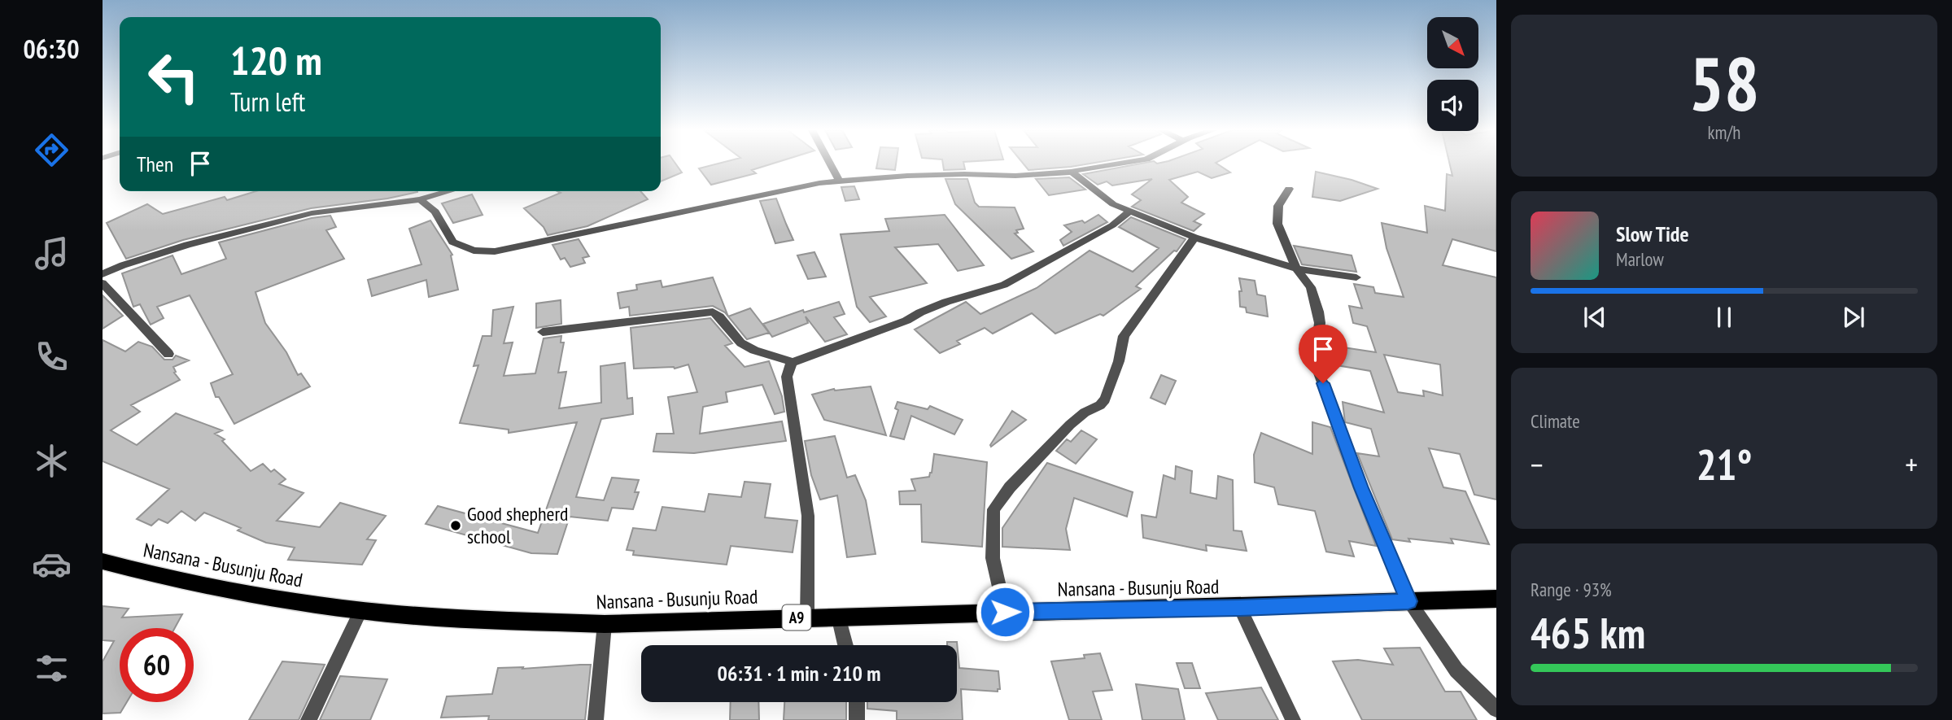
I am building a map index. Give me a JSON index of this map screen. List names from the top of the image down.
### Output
{
  "streets": {
    "main road": ["Nansana - Busunju Road", "A9"]
  },
  "places": ["Good shepherd school"],
  "north": "bottom right",
  "page": {
    "tabs": "06:30",
    "tile": [
      ["58", "km/h"],
      "Climate",
      ["Range · 93%", "465 km"]
    ],
    "turn": ["120 m", "Turn left"],
    "then": "Then",
    "song": ["Slow Tide", "Marlow"],
    "heat": ["−", "21°", "+"],
    "limit": "60",
    "trip": "06:31 · 1 min · 210 m"
  }
}
